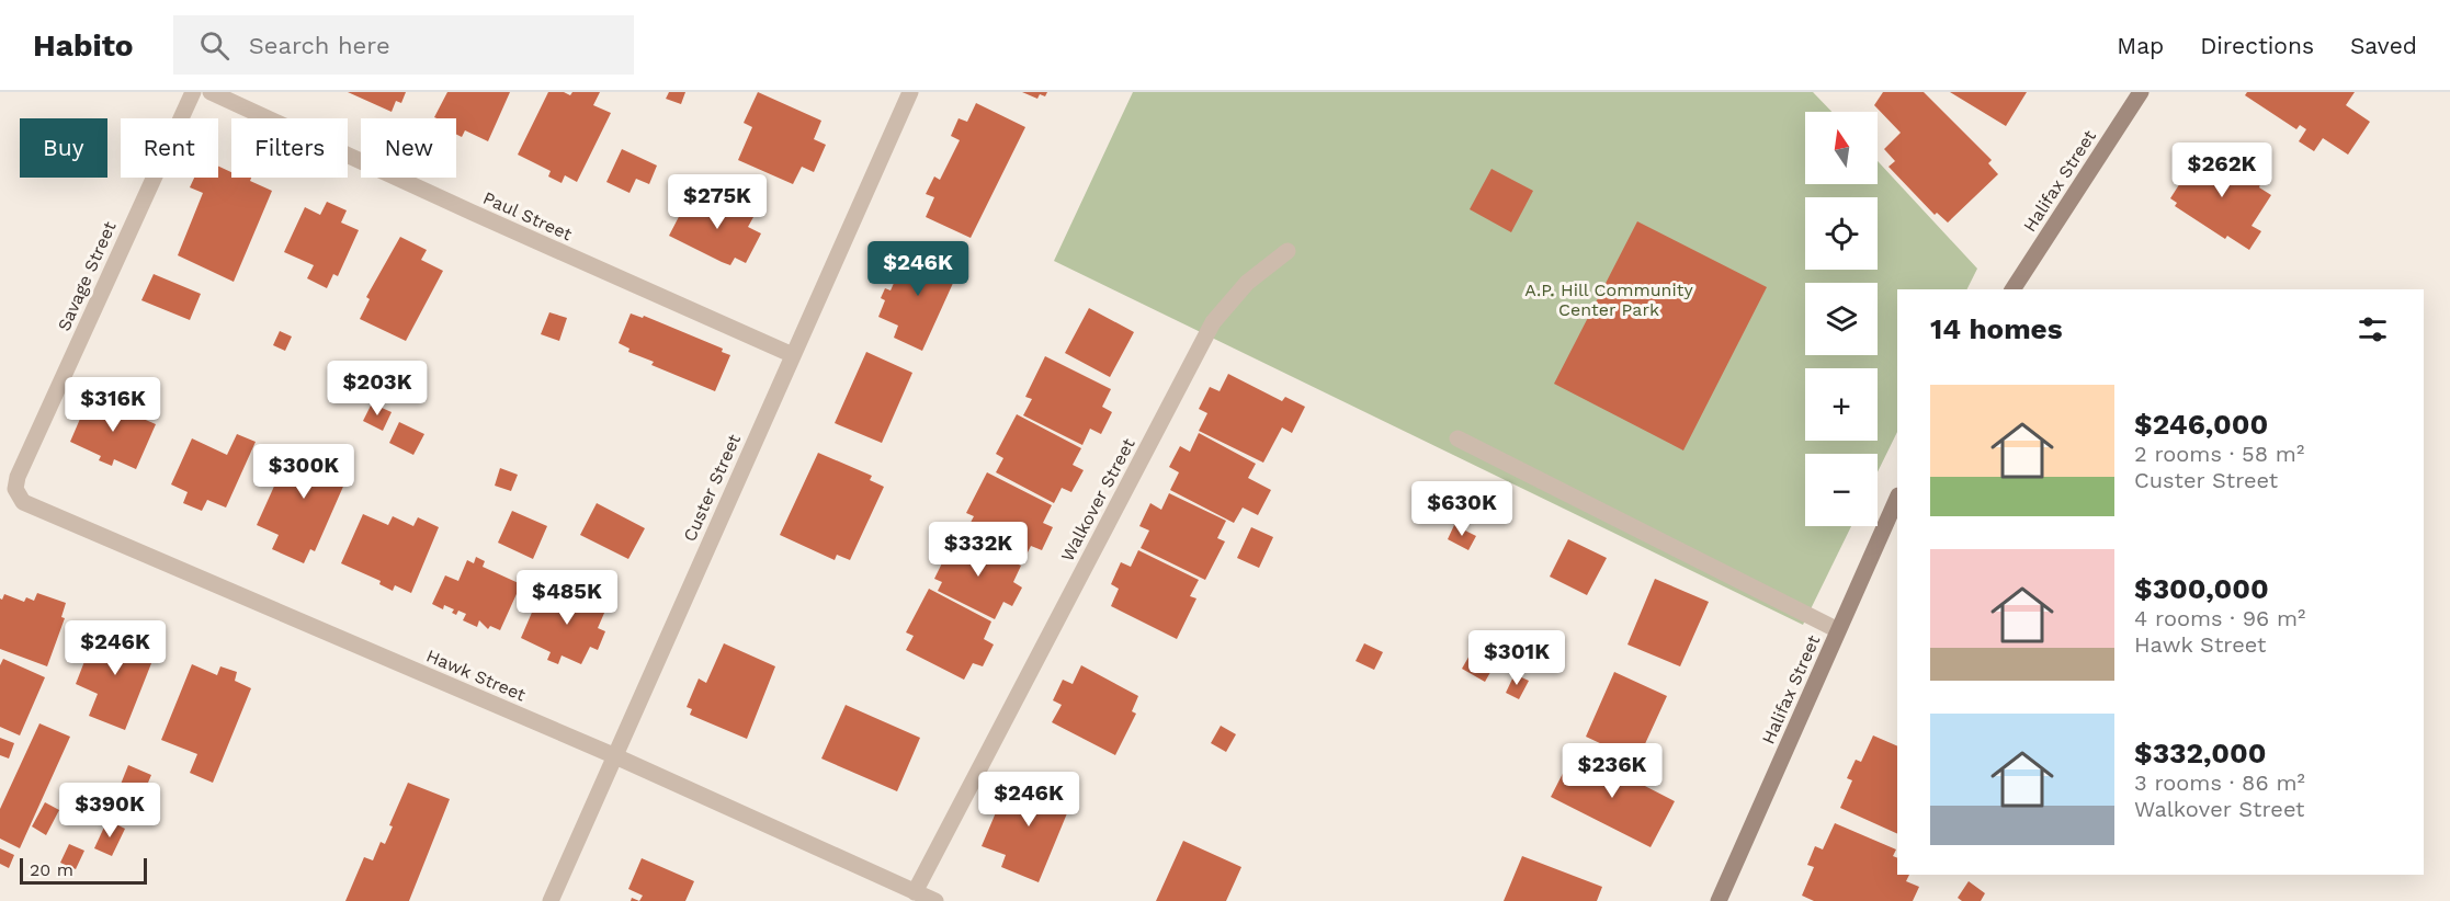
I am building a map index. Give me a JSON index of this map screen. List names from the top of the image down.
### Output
{
  "streets": {
    "main road": ["Halifax Street"],
    "street": [
      "Paul Street",
      "Savage Street",
      "Custer Street",
      "Walkover Street",
      "Hawk Street"
    ]
  },
  "crossings": [
    ["Paul Street", "Custer Street"],
    ["Savage Street", "Hawk Street"],
    ["Custer Street", "Hawk Street"],
    ["Walkover Street", "Hawk Street"]
  ],
  "parks": ["A.P. Hill Community Center Park"],
  "scale_bar": "20 m",
  "north": "top",
  "page": {
    "header": "Habito",
    "search": "Search here",
    "nav": ["Map", "Directions", "Saved"],
    "map_buttons": ["+", "−"],
    "chip": [
      "Buy",
      "Rent",
      "Filters",
      "New"
    ],
    "price": [
      "$262K",
      "$275K",
      "$246K",
      "$203K",
      "$316K",
      "$300K",
      "$630K",
      "$332K",
      "$485K",
      "$246K",
      "$301K",
      "$236K",
      "$246K",
      "$390K"
    ],
    "heading": "14 homes",
    "list": [
      {
        "name": "$246,000",
        "note": "2 rooms · 58 m² · Custer Street"
      },
      {
        "name": "$300,000",
        "note": "4 rooms · 96 m² · Hawk Street"
      },
      {
        "name": "$332,000",
        "note": "3 rooms · 86 m² · Walkover Street"
      }
    ],
    "scale": "20 m"
  }
}
